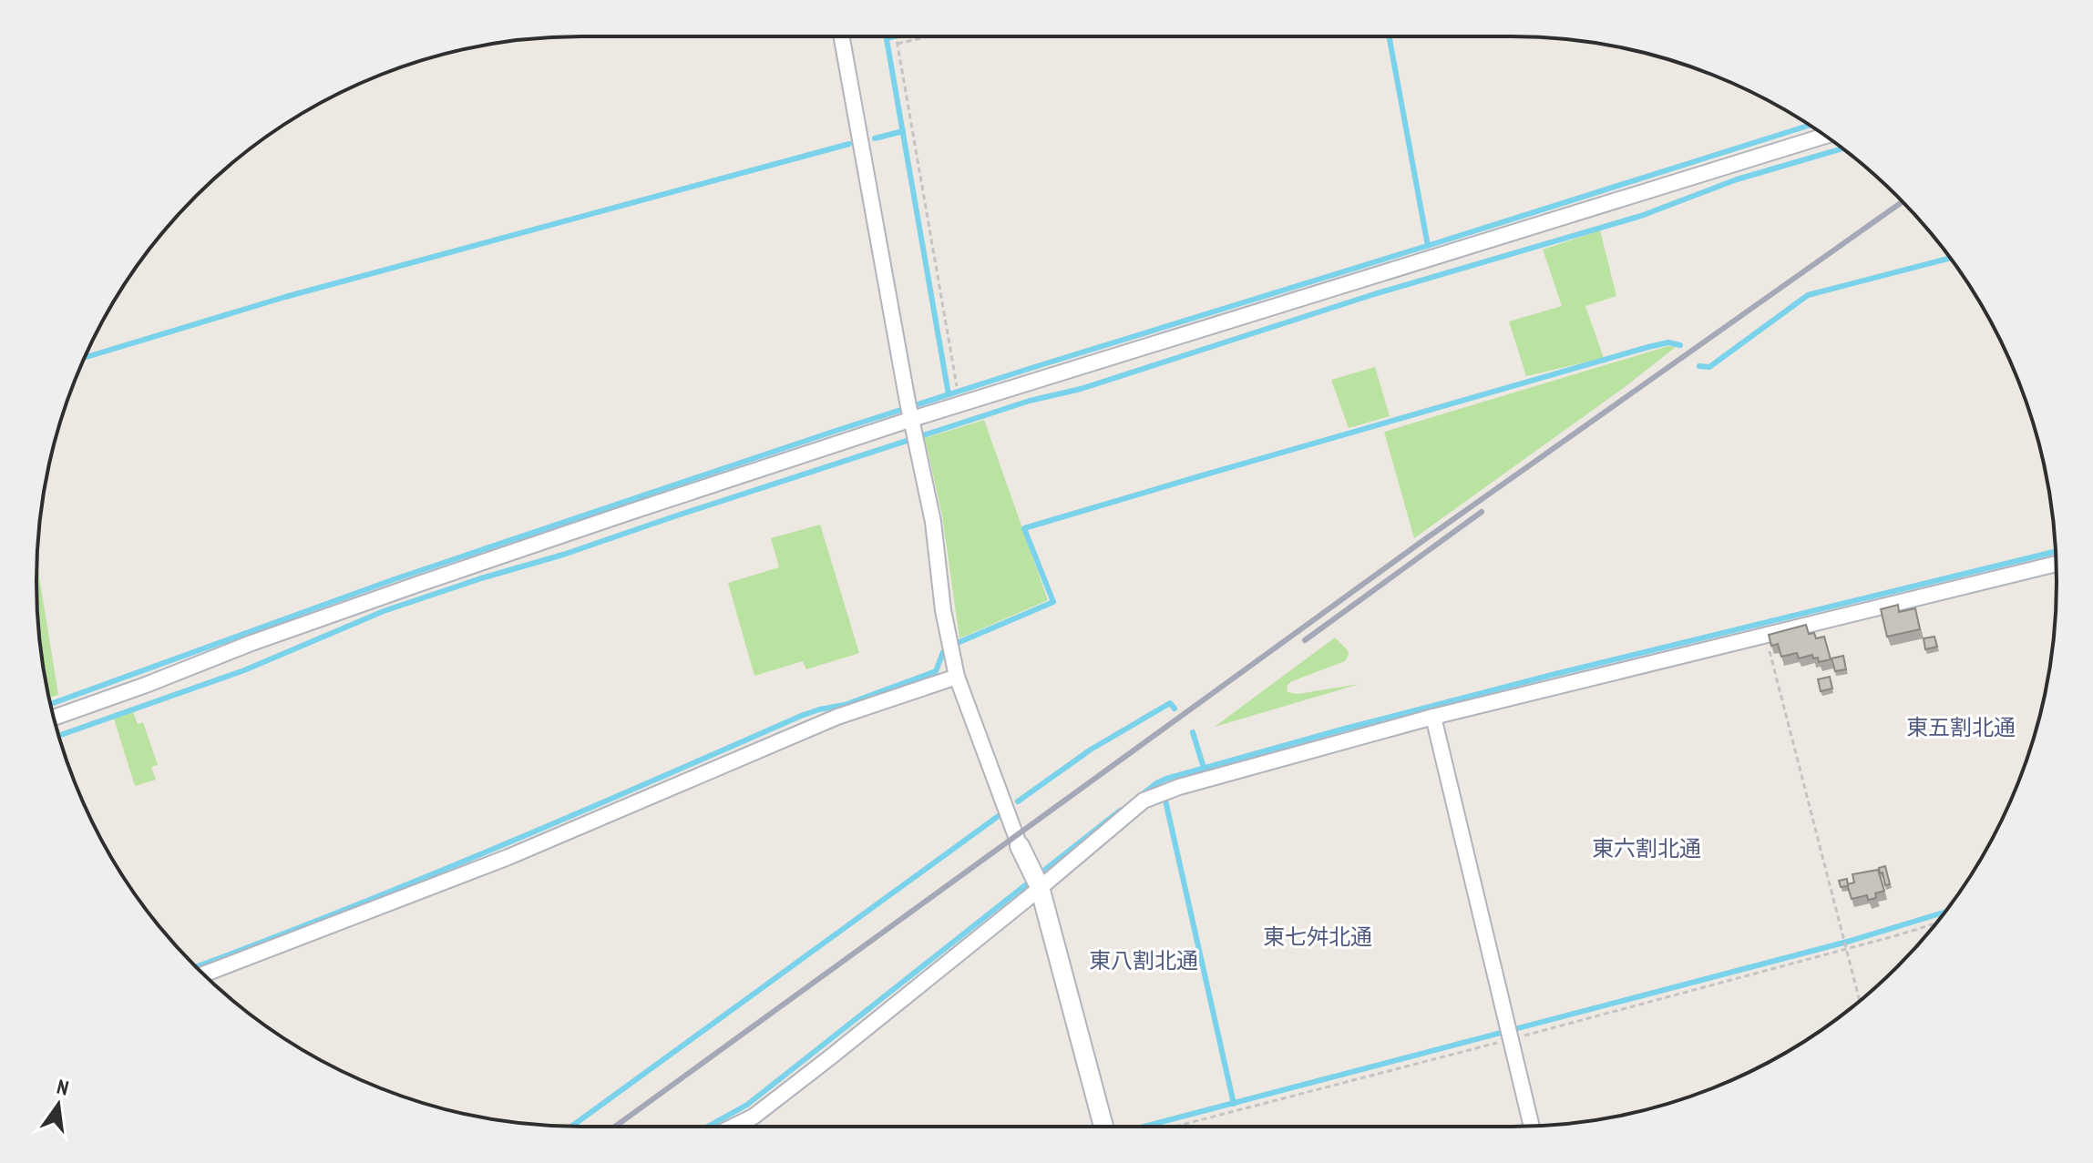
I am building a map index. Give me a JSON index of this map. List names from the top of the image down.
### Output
{
  "districts": [
    "東五割北通",
    "東六割北通",
    "東七舛北通",
    "東八割北通"
  ],
  "north": "top"
}
